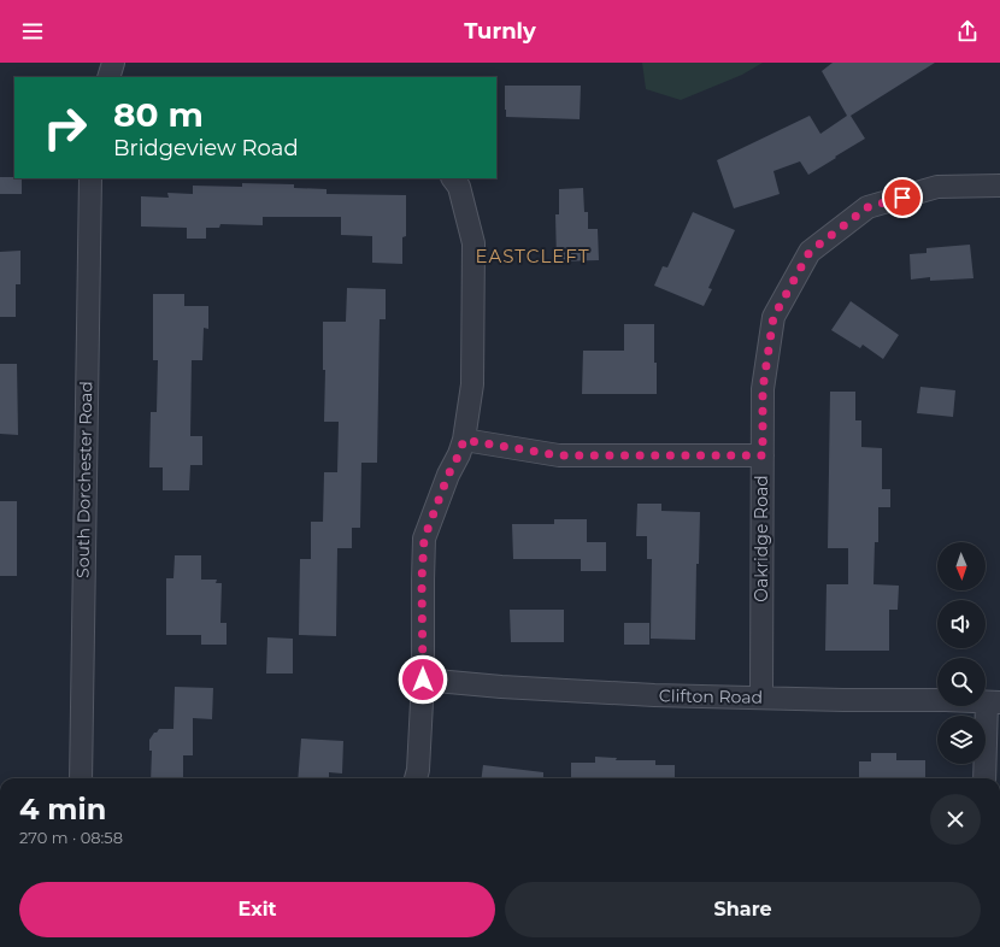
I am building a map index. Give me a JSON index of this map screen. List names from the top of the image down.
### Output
{
  "streets": {
    "street": ["South Dorchester Road", "Oakridge Road", "Clifton Road"]
  },
  "crossings": [
    ["Oakridge Road", "Clifton Road"]
  ],
  "districts": ["EASTCLEFT"],
  "north": "bottom",
  "page": {
    "header": "Turnly",
    "turn": ["80 m", "Bridgeview Road"],
    "heading": ["4 min", "270 m · 08:58"],
    "buttons": ["Exit", "Share"]
  }
}
